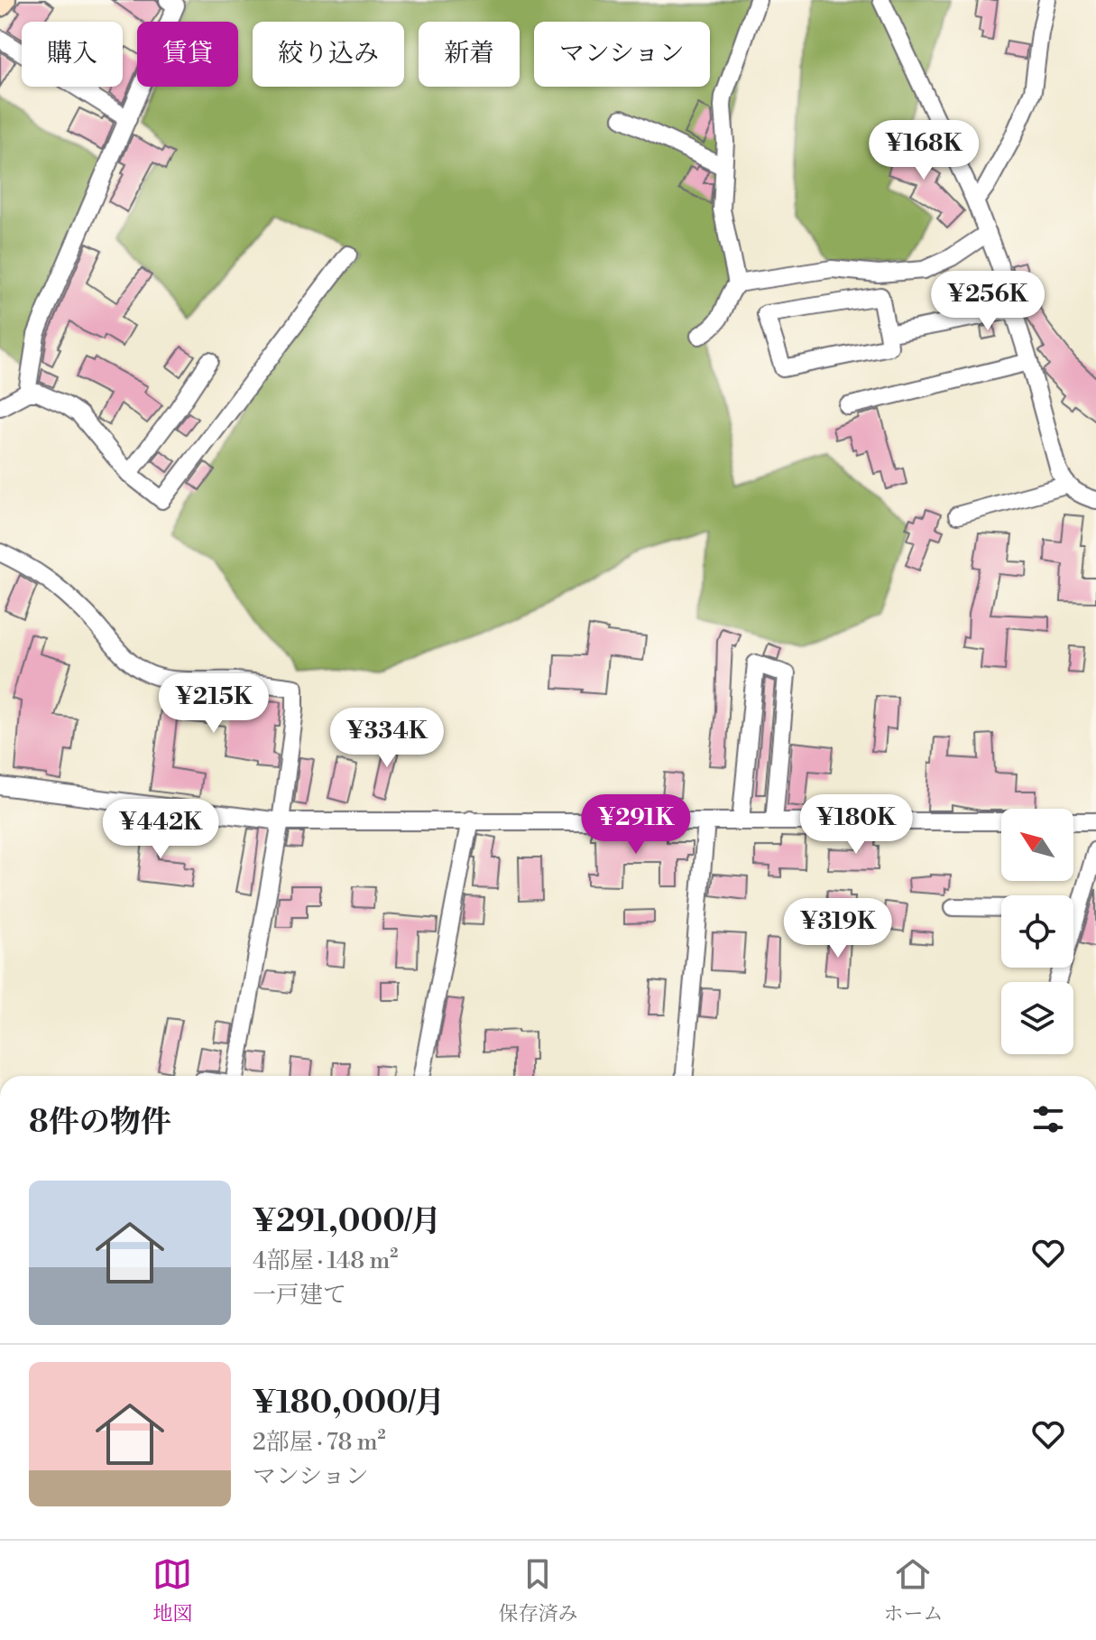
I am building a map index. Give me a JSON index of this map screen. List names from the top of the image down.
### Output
{
  "north": "top left",
  "page": {
    "chip": [
      "購入",
      "賃貸",
      "絞り込み",
      "新着",
      "マンション"
    ],
    "price": [
      "¥168K",
      "¥256K",
      "¥215K",
      "¥334K",
      "¥291K",
      "¥180K",
      "¥442K",
      "¥319K"
    ],
    "heading": "8件の物件",
    "list": [
      {
        "name": "¥291,000/月",
        "note": "4部屋 · 148 m² · 一戸建て"
      },
      {
        "name": "¥180,000/月",
        "note": "2部屋 · 78 m² · マンション"
      }
    ],
    "tabs": ["地図", "保存済み", "ホーム"]
  }
}
